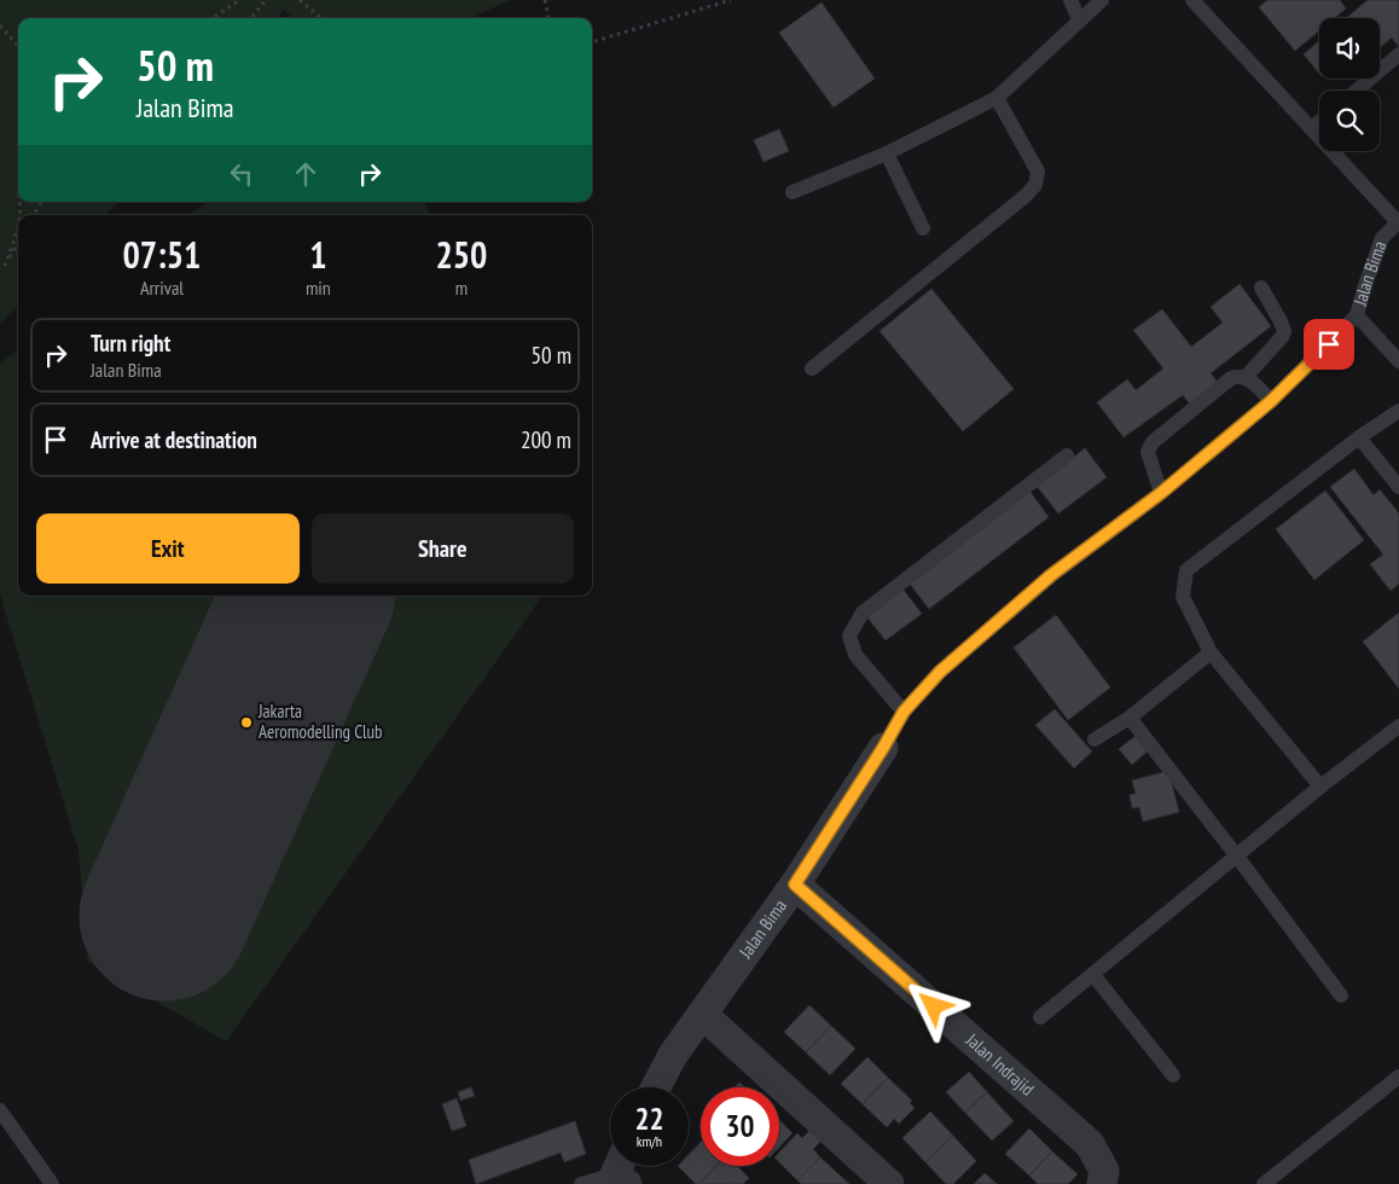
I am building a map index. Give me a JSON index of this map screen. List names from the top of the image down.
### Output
{
  "streets": {
    "street": ["Jalan Bima", "Jalan Indrajid"]
  },
  "crossings": [
    ["Jalan Bima", "Jalan Indrajid"]
  ],
  "places": ["Jakarta Aeromodelling Club"],
  "page": {
    "turn": ["50 m", "Jalan Bima"],
    "eta": [
      "07:51",
      "Arrival",
      "1",
      "min",
      "250",
      "m"
    ],
    "list": [
      {
        "name": "Turn right",
        "note": "Jalan Bima",
        "value": "50 m"
      },
      {
        "name": "Arrive at destination",
        "value": "200 m"
      }
    ],
    "buttons": ["Exit", "Share"],
    "speed": "22 km/h",
    "limit": "30"
  }
}
